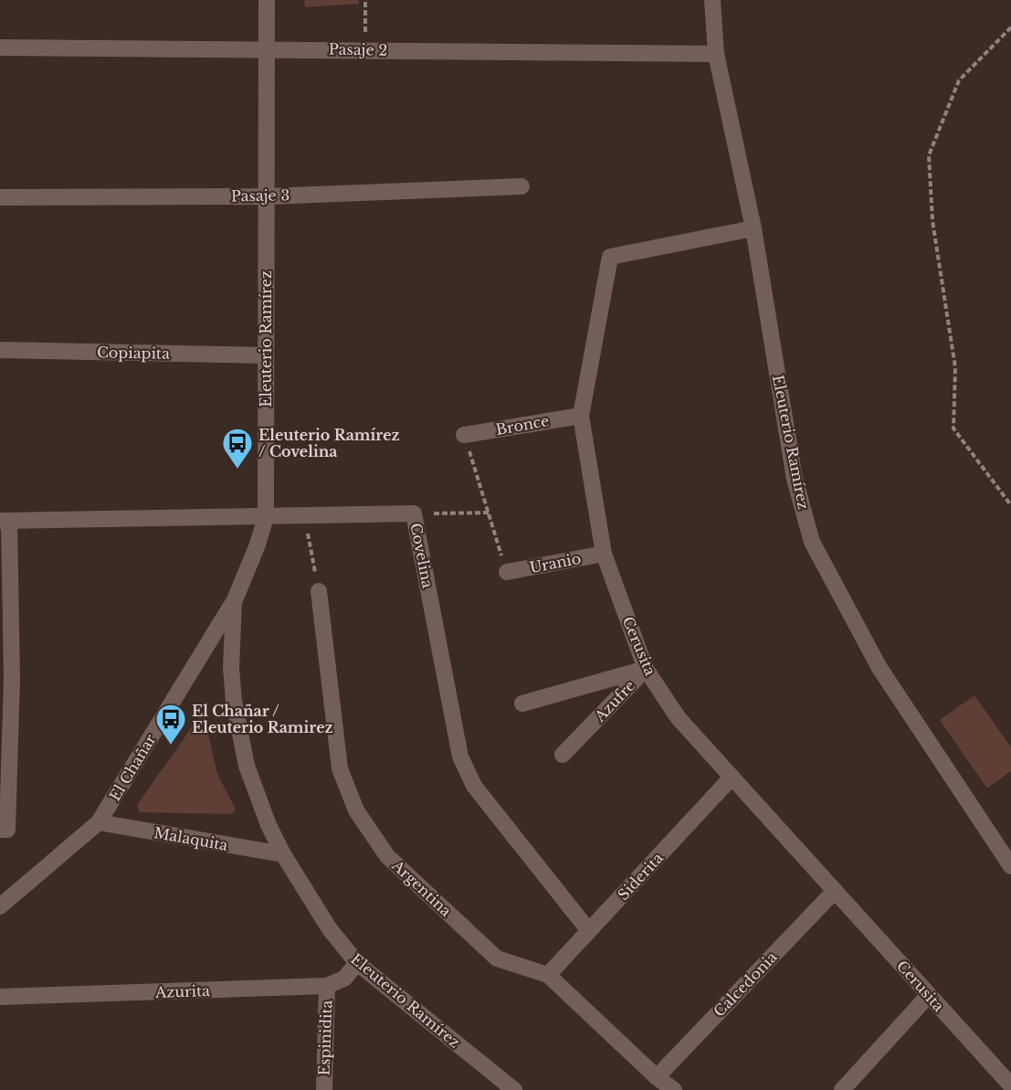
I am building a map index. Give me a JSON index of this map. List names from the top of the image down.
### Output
{
  "streets": {
    "street": [
      "Pasaje 2",
      "Pasaje 3",
      "Eleuterio Ramírez",
      "Copiapita",
      "Bronce",
      "Covelina",
      "Uranio",
      "Cerusita",
      "Azufre",
      "El Chañar",
      "Malaquita",
      "Siderita",
      "Argentina",
      "Calcedonia",
      "Azurita",
      "Espinidita"
    ]
  },
  "crossings": [
    ["Pasaje 2", "Eleuterio Ramírez"],
    ["Pasaje 3", "Eleuterio Ramírez"],
    ["Eleuterio Ramírez", "Copiapita"],
    ["Eleuterio Ramírez", "Covelina"],
    ["Eleuterio Ramírez", "Cerusita"],
    ["Eleuterio Ramírez", "El Chañar"],
    ["Eleuterio Ramírez", "Malaquita"],
    ["Bronce", "Cerusita"],
    ["Covelina", "Siderita"],
    ["Uranio", "Cerusita"],
    ["Cerusita", "Azufre"],
    ["Cerusita", "Siderita"],
    ["Cerusita", "Calcedonia"],
    ["El Chañar", "Malaquita"],
    ["Siderita", "Argentina"],
    ["Argentina", "Calcedonia"],
    ["Azurita", "Espinidita"]
  ],
  "places": {
    "bus stop": ["Eleuterio Ramírez / Covelina", "El Chañar / Eleuterio Ramirez"]
  }
}
